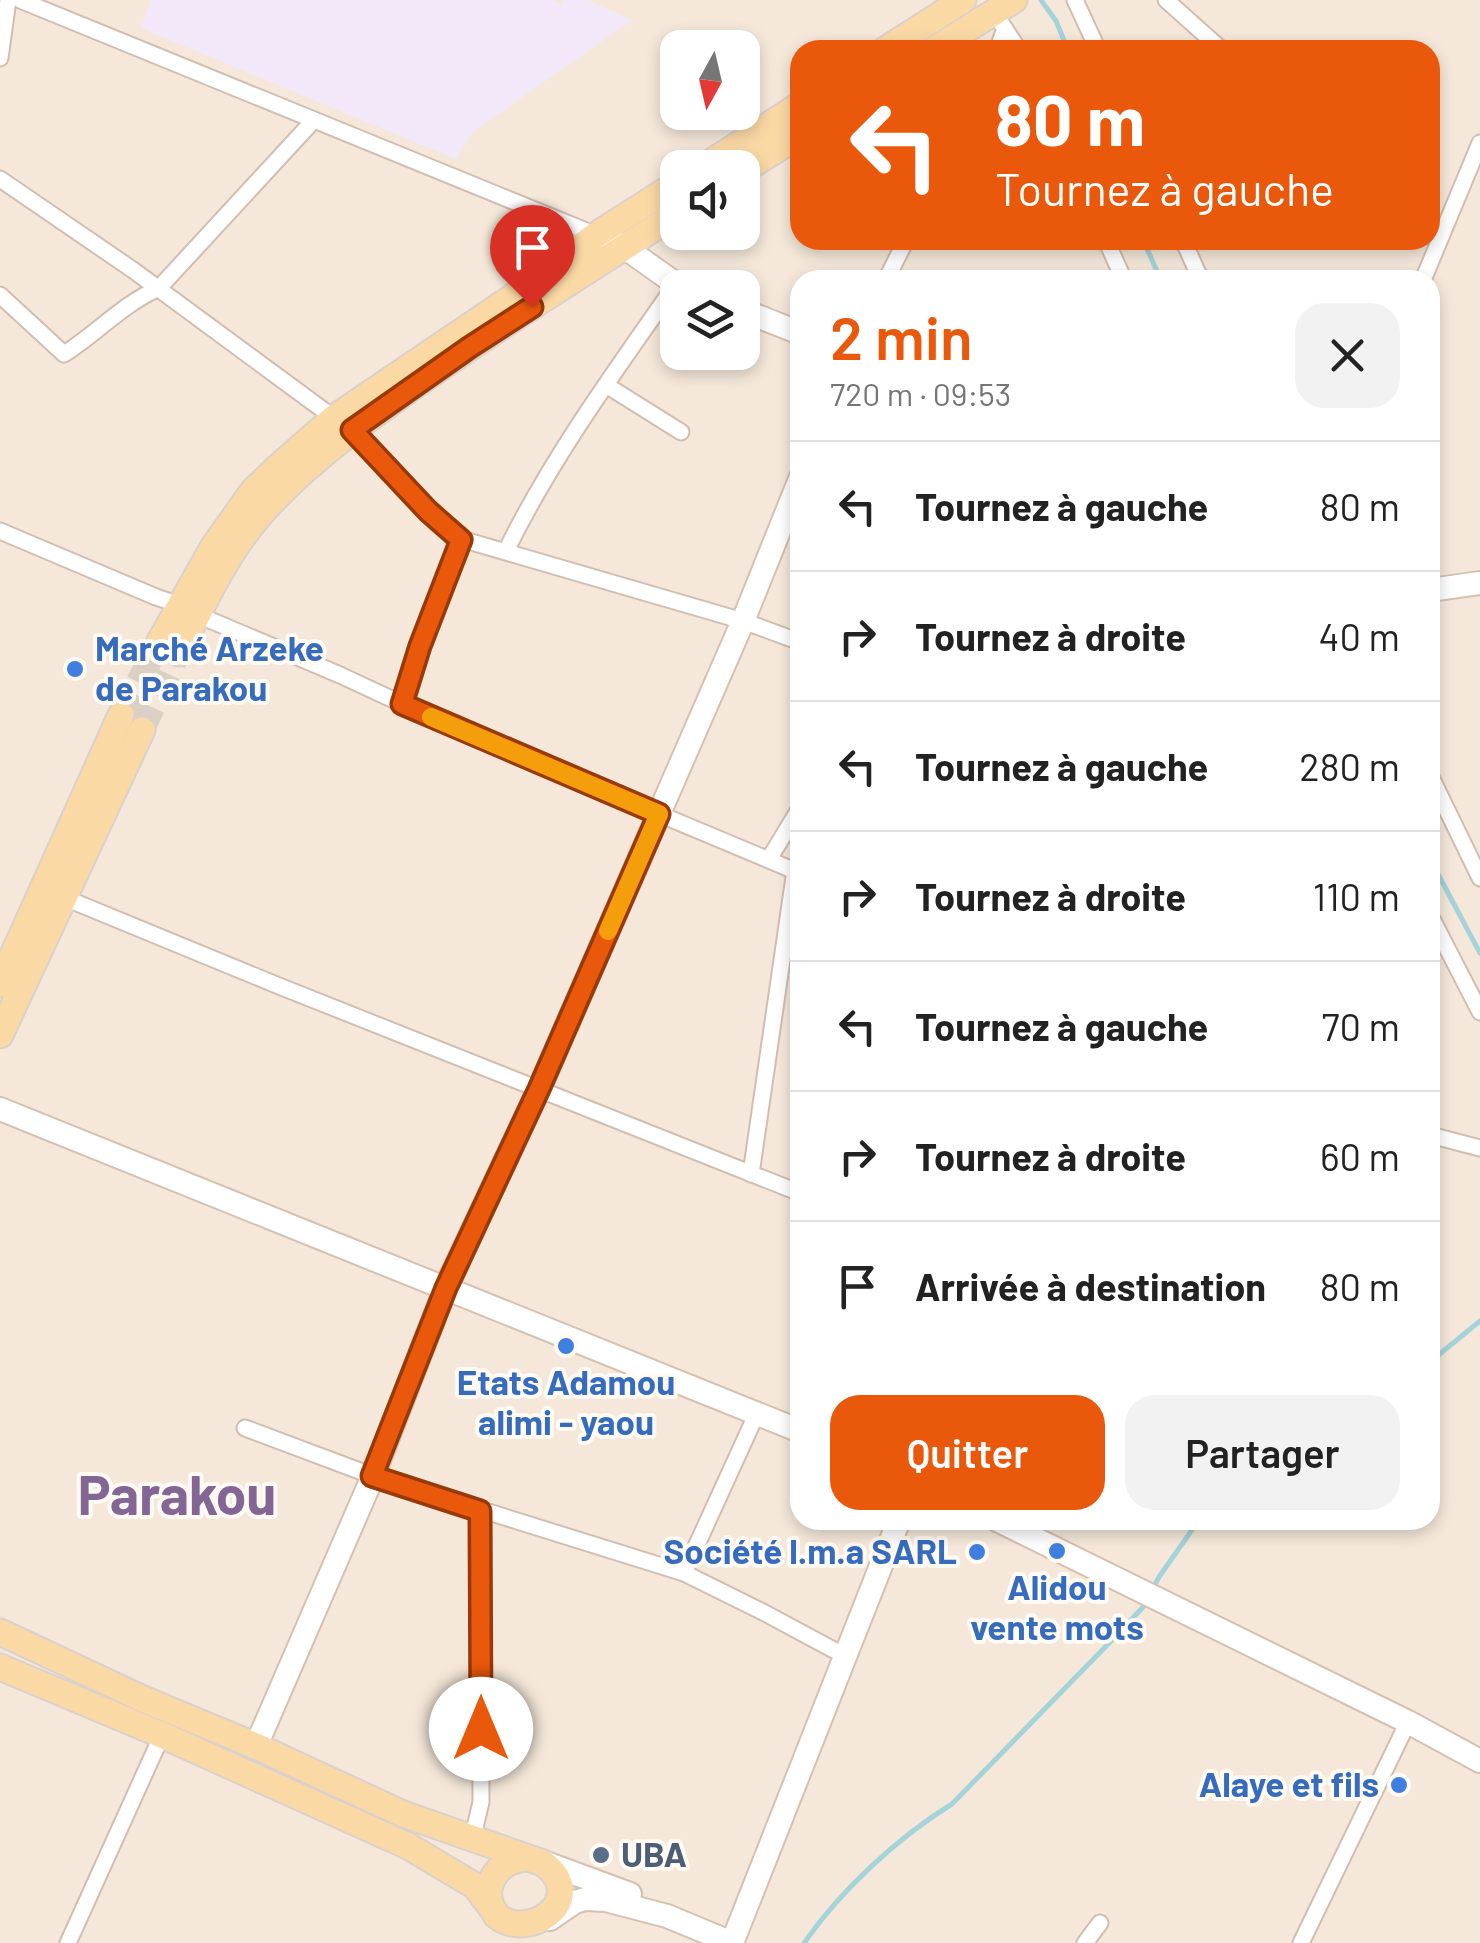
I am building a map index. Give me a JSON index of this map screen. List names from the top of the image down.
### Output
{
  "districts": ["Parakou"],
  "places": [
    "Marché Arzeke de Parakou",
    "Etats Adamou alimi - yaou",
    "Alidou vente mots",
    "Société l.m.a SARL",
    "Alaye et fils",
    "UBA"
  ],
  "north": "bottom",
  "page": {
    "turn": ["80 m", "Tournez à gauche"],
    "heading": ["2 min", "720 m · 09:53"],
    "list": [
      {
        "name": "Tournez à gauche",
        "value": "80 m"
      },
      {
        "name": "Tournez à droite",
        "value": "40 m"
      },
      {
        "name": "Tournez à gauche",
        "value": "280 m"
      },
      {
        "name": "Tournez à droite",
        "value": "110 m"
      },
      {
        "name": "Tournez à gauche",
        "value": "70 m"
      },
      {
        "name": "Tournez à droite",
        "value": "60 m"
      },
      {
        "name": "Arrivée à destination",
        "value": "80 m"
      }
    ],
    "buttons": ["Quitter", "Partager"]
  }
}
